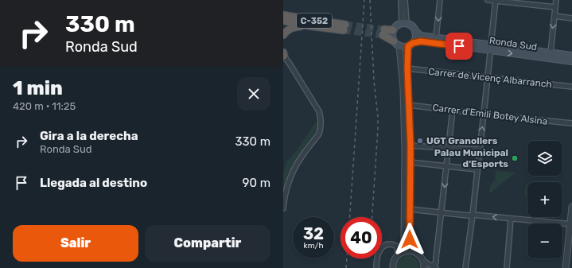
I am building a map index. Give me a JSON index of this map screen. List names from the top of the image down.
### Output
{
  "streets": {
    "highway": ["C-352"],
    "main road": ["Ronda Sud"],
    "street": ["Carrer de Vicenç Albarranch", "Carrer d'Emili Botey Alsina"]
  },
  "places": ["UGT Granollers", "Palau Municipal d'Esports"],
  "page": {
    "turn": ["330 m", "Ronda Sud"],
    "heading": ["1 min", "420 m · 11:25"],
    "list": [
      {
        "name": "Gira a la derecha",
        "note": "Ronda Sud",
        "value": "330 m"
      },
      {
        "name": "Llegada al destino",
        "value": "90 m"
      }
    ],
    "map_buttons": ["+", "−"],
    "speed": "32 km/h",
    "limit": "40",
    "buttons": ["Salir", "Compartir"]
  }
}
